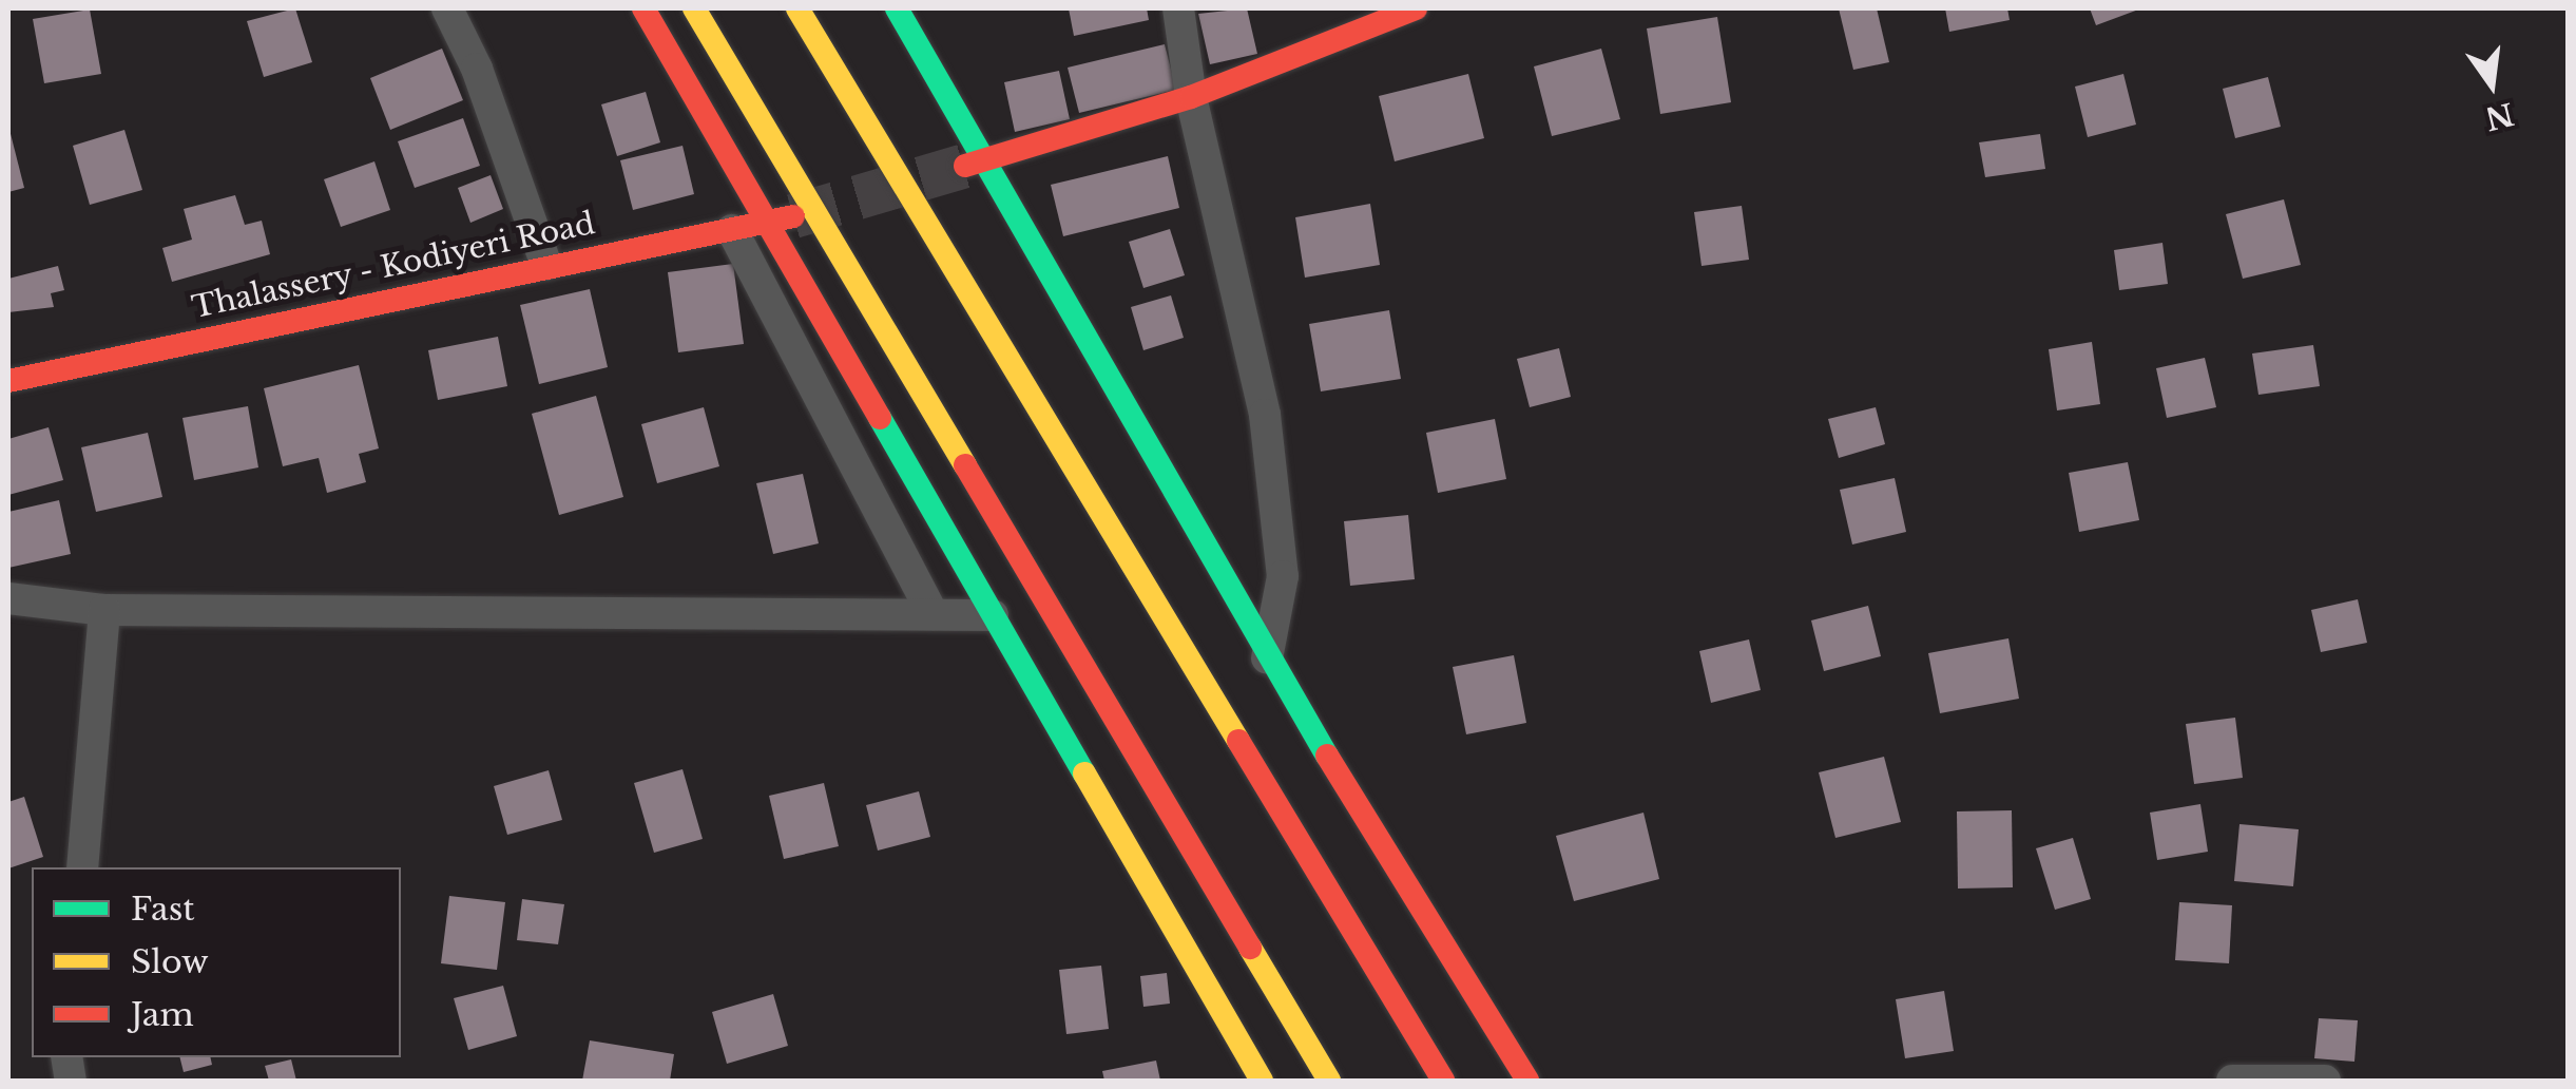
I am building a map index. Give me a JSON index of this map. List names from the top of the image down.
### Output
{
  "streets": {
    "main road": ["Thalassery - Kodiyeri Road"]
  },
  "legend": ["Fast", "Slow", "Jam"],
  "north": "bottom"
}
